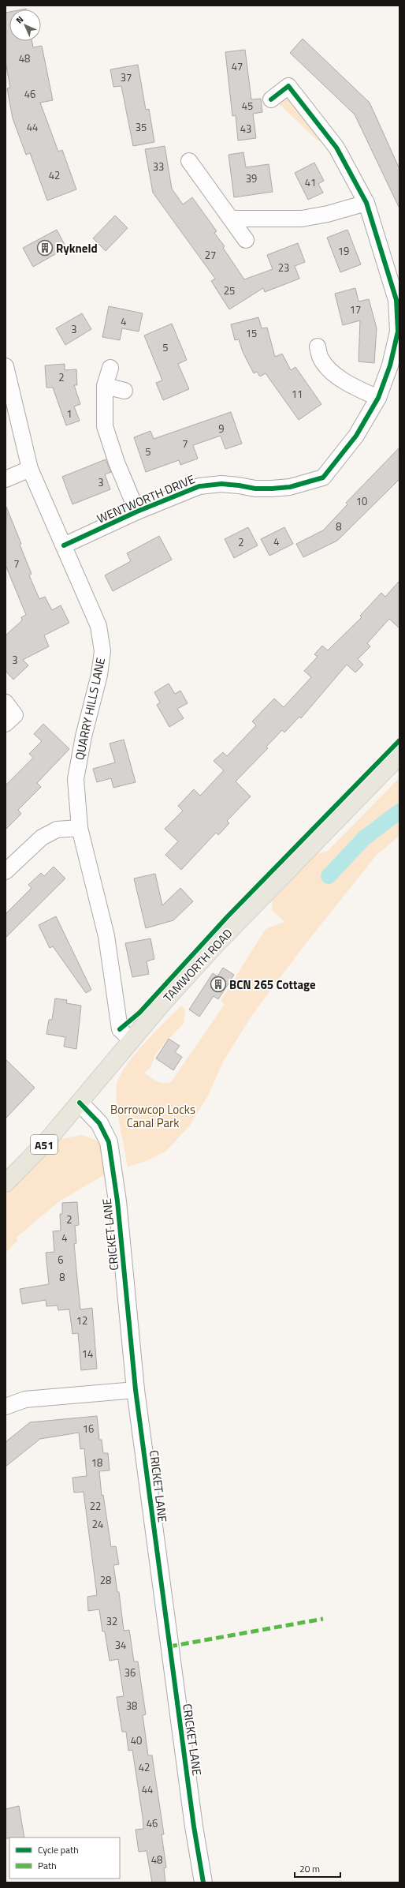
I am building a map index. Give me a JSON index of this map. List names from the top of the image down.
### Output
{
  "streets": {
    "main road": ["TAMWORTH ROAD", "A51"],
    "street": ["WENTWORTH DRIVE", "QUARRY HILLS LANE", "CRICKET LANE"]
  },
  "crossings": [
    ["WENTWORTH DRIVE", "QUARRY HILLS LANE"],
    ["QUARRY HILLS LANE", "TAMWORTH ROAD"],
    ["TAMWORTH ROAD", "CRICKET LANE"]
  ],
  "parks": ["Borrowcop Locks Canal Park"],
  "places": {
    "building": ["Rykneld", "BCN 265 Cottage"]
  },
  "house_numbers": [
    "48",
    "47",
    "37",
    "46",
    "45",
    "44",
    "35",
    "43",
    "33",
    "42",
    "39",
    "41",
    "19",
    "27",
    "23",
    "25",
    "17",
    "4",
    "3",
    "15",
    "5",
    "2",
    "11",
    "1",
    "9",
    "7",
    "5",
    "3",
    "10",
    "8",
    "4",
    "2",
    "7",
    "3",
    "2",
    "4",
    "6",
    "8",
    "12",
    "14",
    "16",
    "18",
    "22",
    "24",
    "28",
    "32",
    "34",
    "36",
    "38",
    "40",
    "42",
    "44",
    "46",
    "48"
  ],
  "legend": ["Cycle path", "Path"],
  "scale_bar": "20 m",
  "north": "top left"
}
